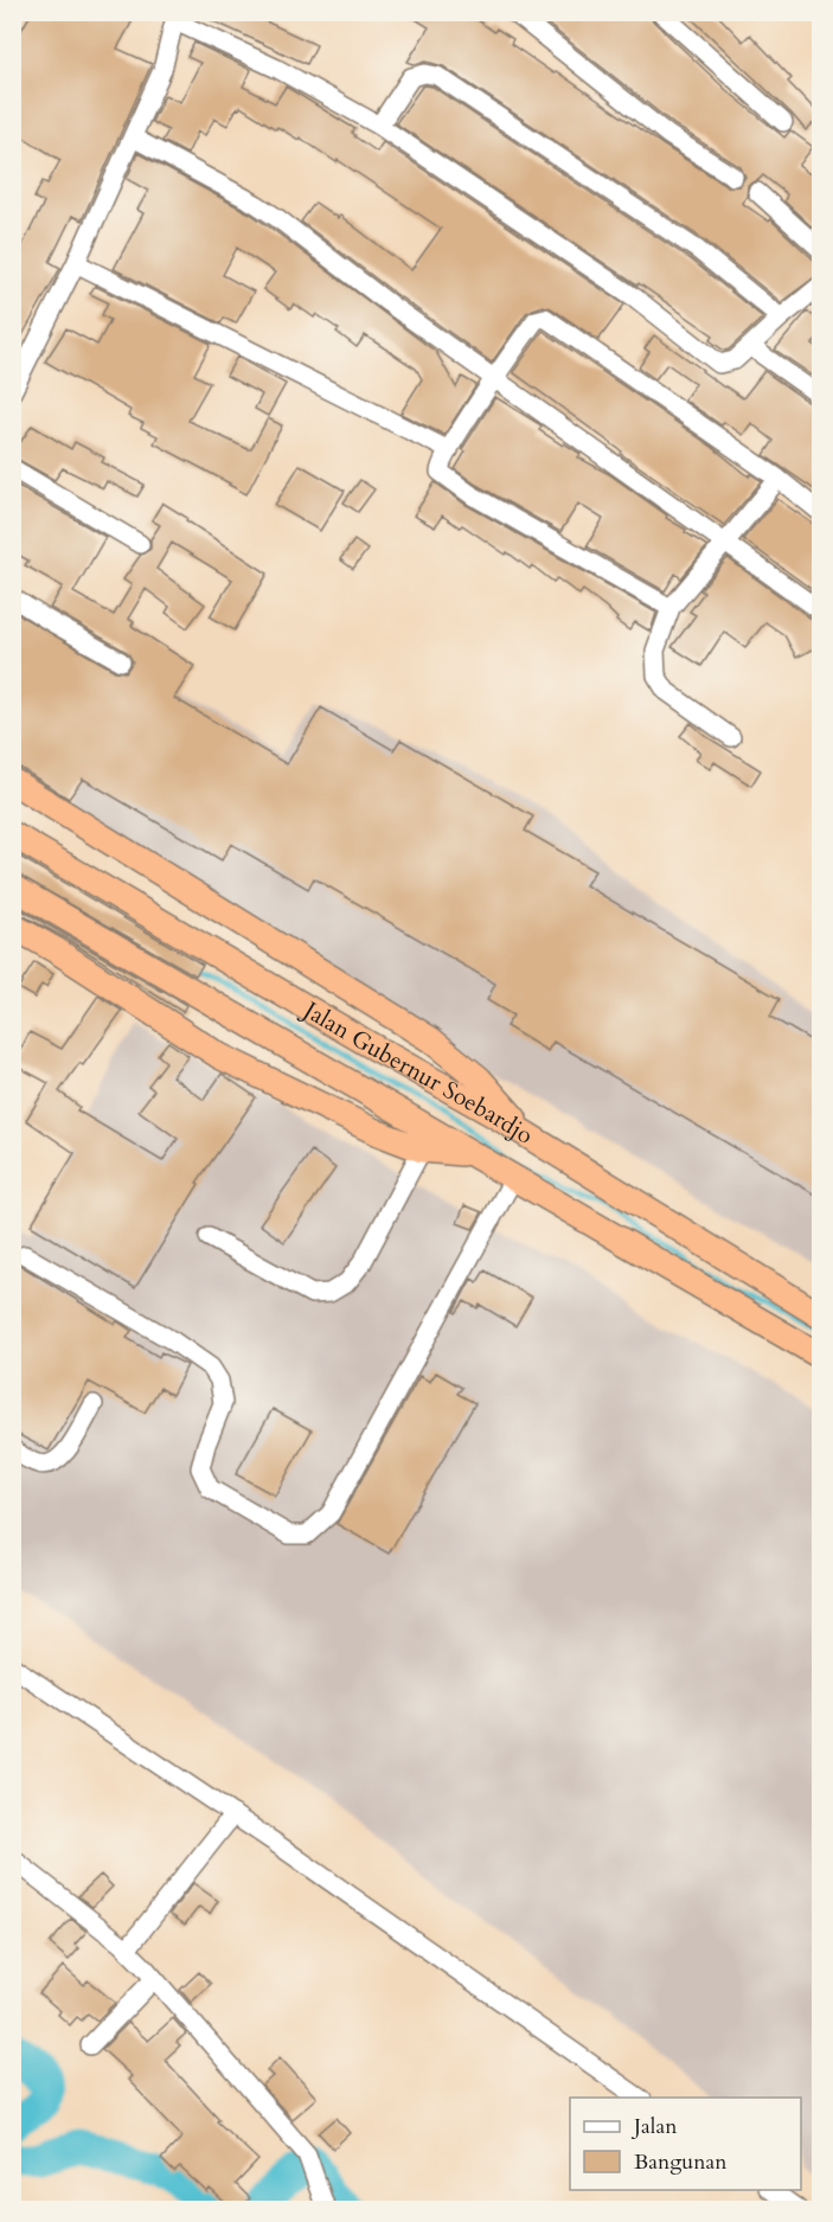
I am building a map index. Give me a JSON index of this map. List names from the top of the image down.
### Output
{
  "streets": {
    "highway": ["Jalan Gubernur Soebardjo"]
  },
  "legend": ["Jalan", "Bangunan"]
}
